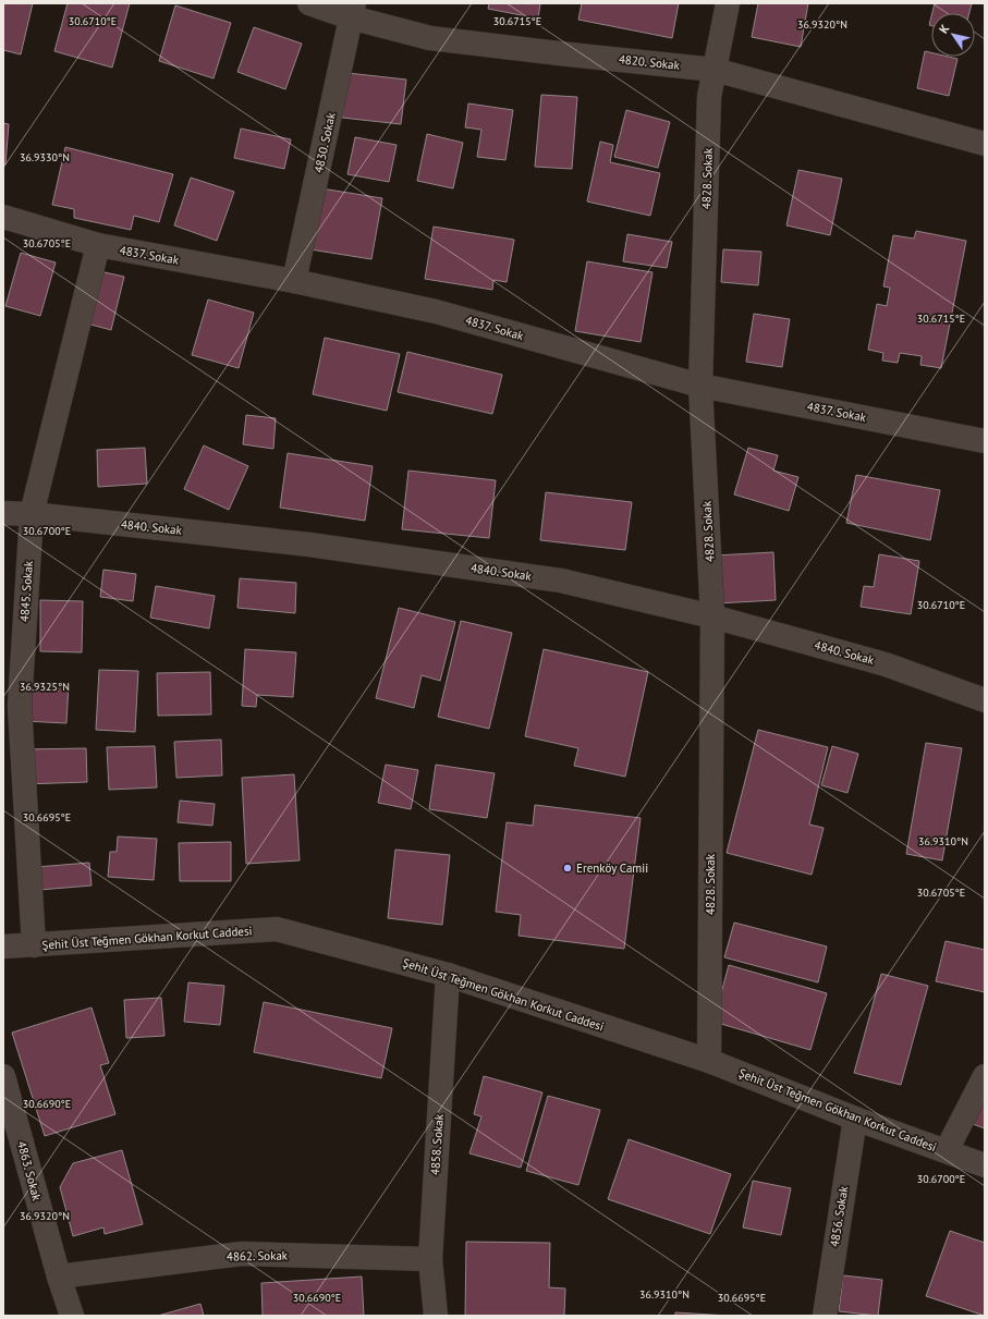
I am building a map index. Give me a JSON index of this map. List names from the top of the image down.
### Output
{
  "streets": {
    "street": [
      "4820. Sokak",
      "4830. Sokak",
      "4828. Sokak",
      "4837. Sokak",
      "4840. Sokak",
      "4845. Sokak",
      "Şehit Üst Teğmen Gökhan Korkut Caddesi",
      "4858. Sokak",
      "4863. Sokak",
      "4856. Sokak",
      "4862. Sokak"
    ]
  },
  "crossings": [
    ["4820. Sokak", "4830. Sokak"],
    ["4820. Sokak", "4828. Sokak"],
    ["4830. Sokak", "4837. Sokak"],
    ["4828. Sokak", "4837. Sokak"],
    ["4828. Sokak", "4840. Sokak"],
    ["4828. Sokak", "Şehit Üst Teğmen Gökhan Korkut Caddesi"],
    ["4837. Sokak", "4845. Sokak"],
    ["4840. Sokak", "4845. Sokak"],
    ["4845. Sokak", "Şehit Üst Teğmen Gökhan Korkut Caddesi"],
    ["Şehit Üst Teğmen Gökhan Korkut Caddesi", "4858. Sokak"],
    ["Şehit Üst Teğmen Gökhan Korkut Caddesi", "4856. Sokak"],
    ["4858. Sokak", "4862. Sokak"],
    ["4863. Sokak", "4862. Sokak"]
  ],
  "places": ["Erenköy Camii"],
  "north": "top left",
  "coordinates": [
    "30.6710°E",
    "30.6715°E",
    "36.9320°N",
    "36.9330°N",
    "30.6705°E",
    "30.6700°E",
    "36.9325°N",
    "30.6695°E",
    "36.9310°N",
    "30.6690°E"
  ]
}
